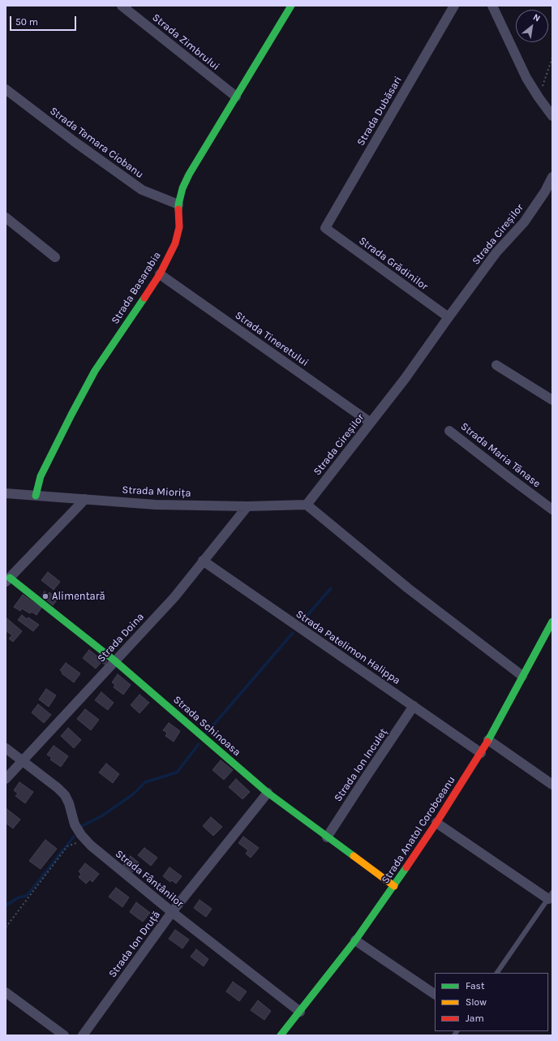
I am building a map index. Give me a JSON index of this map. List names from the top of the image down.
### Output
{
  "streets": {
    "street": [
      "Strada Zimbrului",
      "Strada Dubăsari",
      "Strada Tamara Ciobanu",
      "Strada Cireșilor",
      "Strada Grădinilor",
      "Strada Basarabia",
      "Strada Tineretului",
      "Strada Maria Tănase",
      "Strada Miorița",
      "Strada Doina",
      "Strada Patelimon Halippa",
      "Strada Schinoasa",
      "Strada Ion Inculeț",
      "Strada Anatol Corobceanu",
      "Strada Fântânilor",
      "Strada Ion Druță"
    ]
  },
  "crossings": [
    ["Strada Zimbrului", "Strada Basarabia"],
    ["Strada Dubăsari", "Strada Grădinilor"],
    ["Strada Tamara Ciobanu", "Strada Basarabia"],
    ["Strada Cireșilor", "Strada Grădinilor"],
    ["Strada Cireșilor", "Strada Tineretului"],
    ["Strada Cireșilor", "Strada Miorița"],
    ["Strada Basarabia", "Strada Tineretului"],
    ["Strada Basarabia", "Strada Miorița"],
    ["Strada Miorița", "Strada Doina"],
    ["Strada Doina", "Strada Patelimon Halippa"],
    ["Strada Doina", "Strada Schinoasa"],
    ["Strada Doina", "Strada Fântânilor"],
    ["Strada Patelimon Halippa", "Strada Ion Inculeț"],
    ["Strada Patelimon Halippa", "Strada Anatol Corobceanu"],
    ["Strada Schinoasa", "Strada Ion Inculeț"],
    ["Strada Schinoasa", "Strada Anatol Corobceanu"],
    ["Strada Schinoasa", "Strada Ion Druță"],
    ["Strada Anatol Corobceanu", "Strada Fântânilor"],
    ["Strada Fântânilor", "Strada Ion Druță"]
  ],
  "places": ["Alimentară"],
  "legend": ["Fast", "Slow", "Jam"],
  "scale_bar": "50 m",
  "north": "top right"
}
